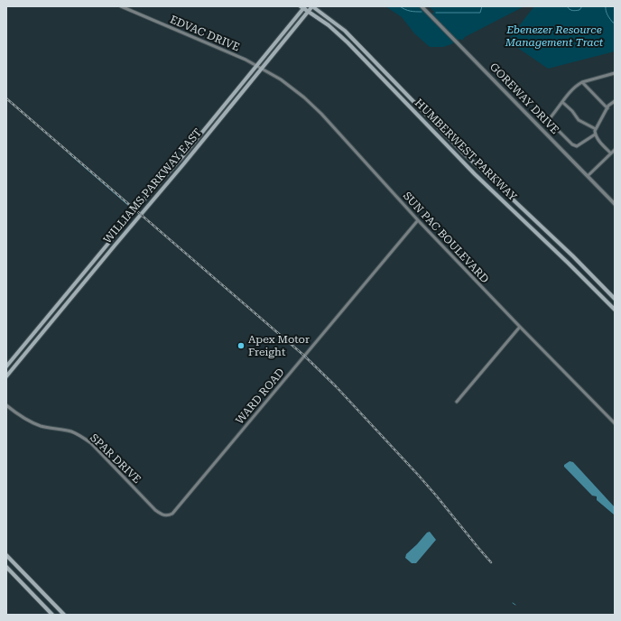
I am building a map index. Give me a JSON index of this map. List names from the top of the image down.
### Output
{
  "streets": {
    "main road": ["HUMBERWEST PARKWAY", "WILLIAMS PARKWAY EAST"],
    "street": [
      "EDVAC DRIVE",
      "GOREWAY DRIVE",
      "SUN PAC BOULEVARD",
      "WARD ROAD",
      "SPAR DRIVE"
    ]
  },
  "crossings": [
    ["EDVAC DRIVE", "WILLIAMS PARKWAY EAST"],
    ["EDVAC DRIVE", "SUN PAC BOULEVARD"],
    ["HUMBERWEST PARKWAY", "WILLIAMS PARKWAY EAST"],
    ["WILLIAMS PARKWAY EAST", "SUN PAC BOULEVARD"],
    ["SUN PAC BOULEVARD", "WARD ROAD"],
    ["WARD ROAD", "SPAR DRIVE"]
  ],
  "parks": ["Ebenezer Resource Management Tract"],
  "places": ["Apex Motor Freight"]
}
